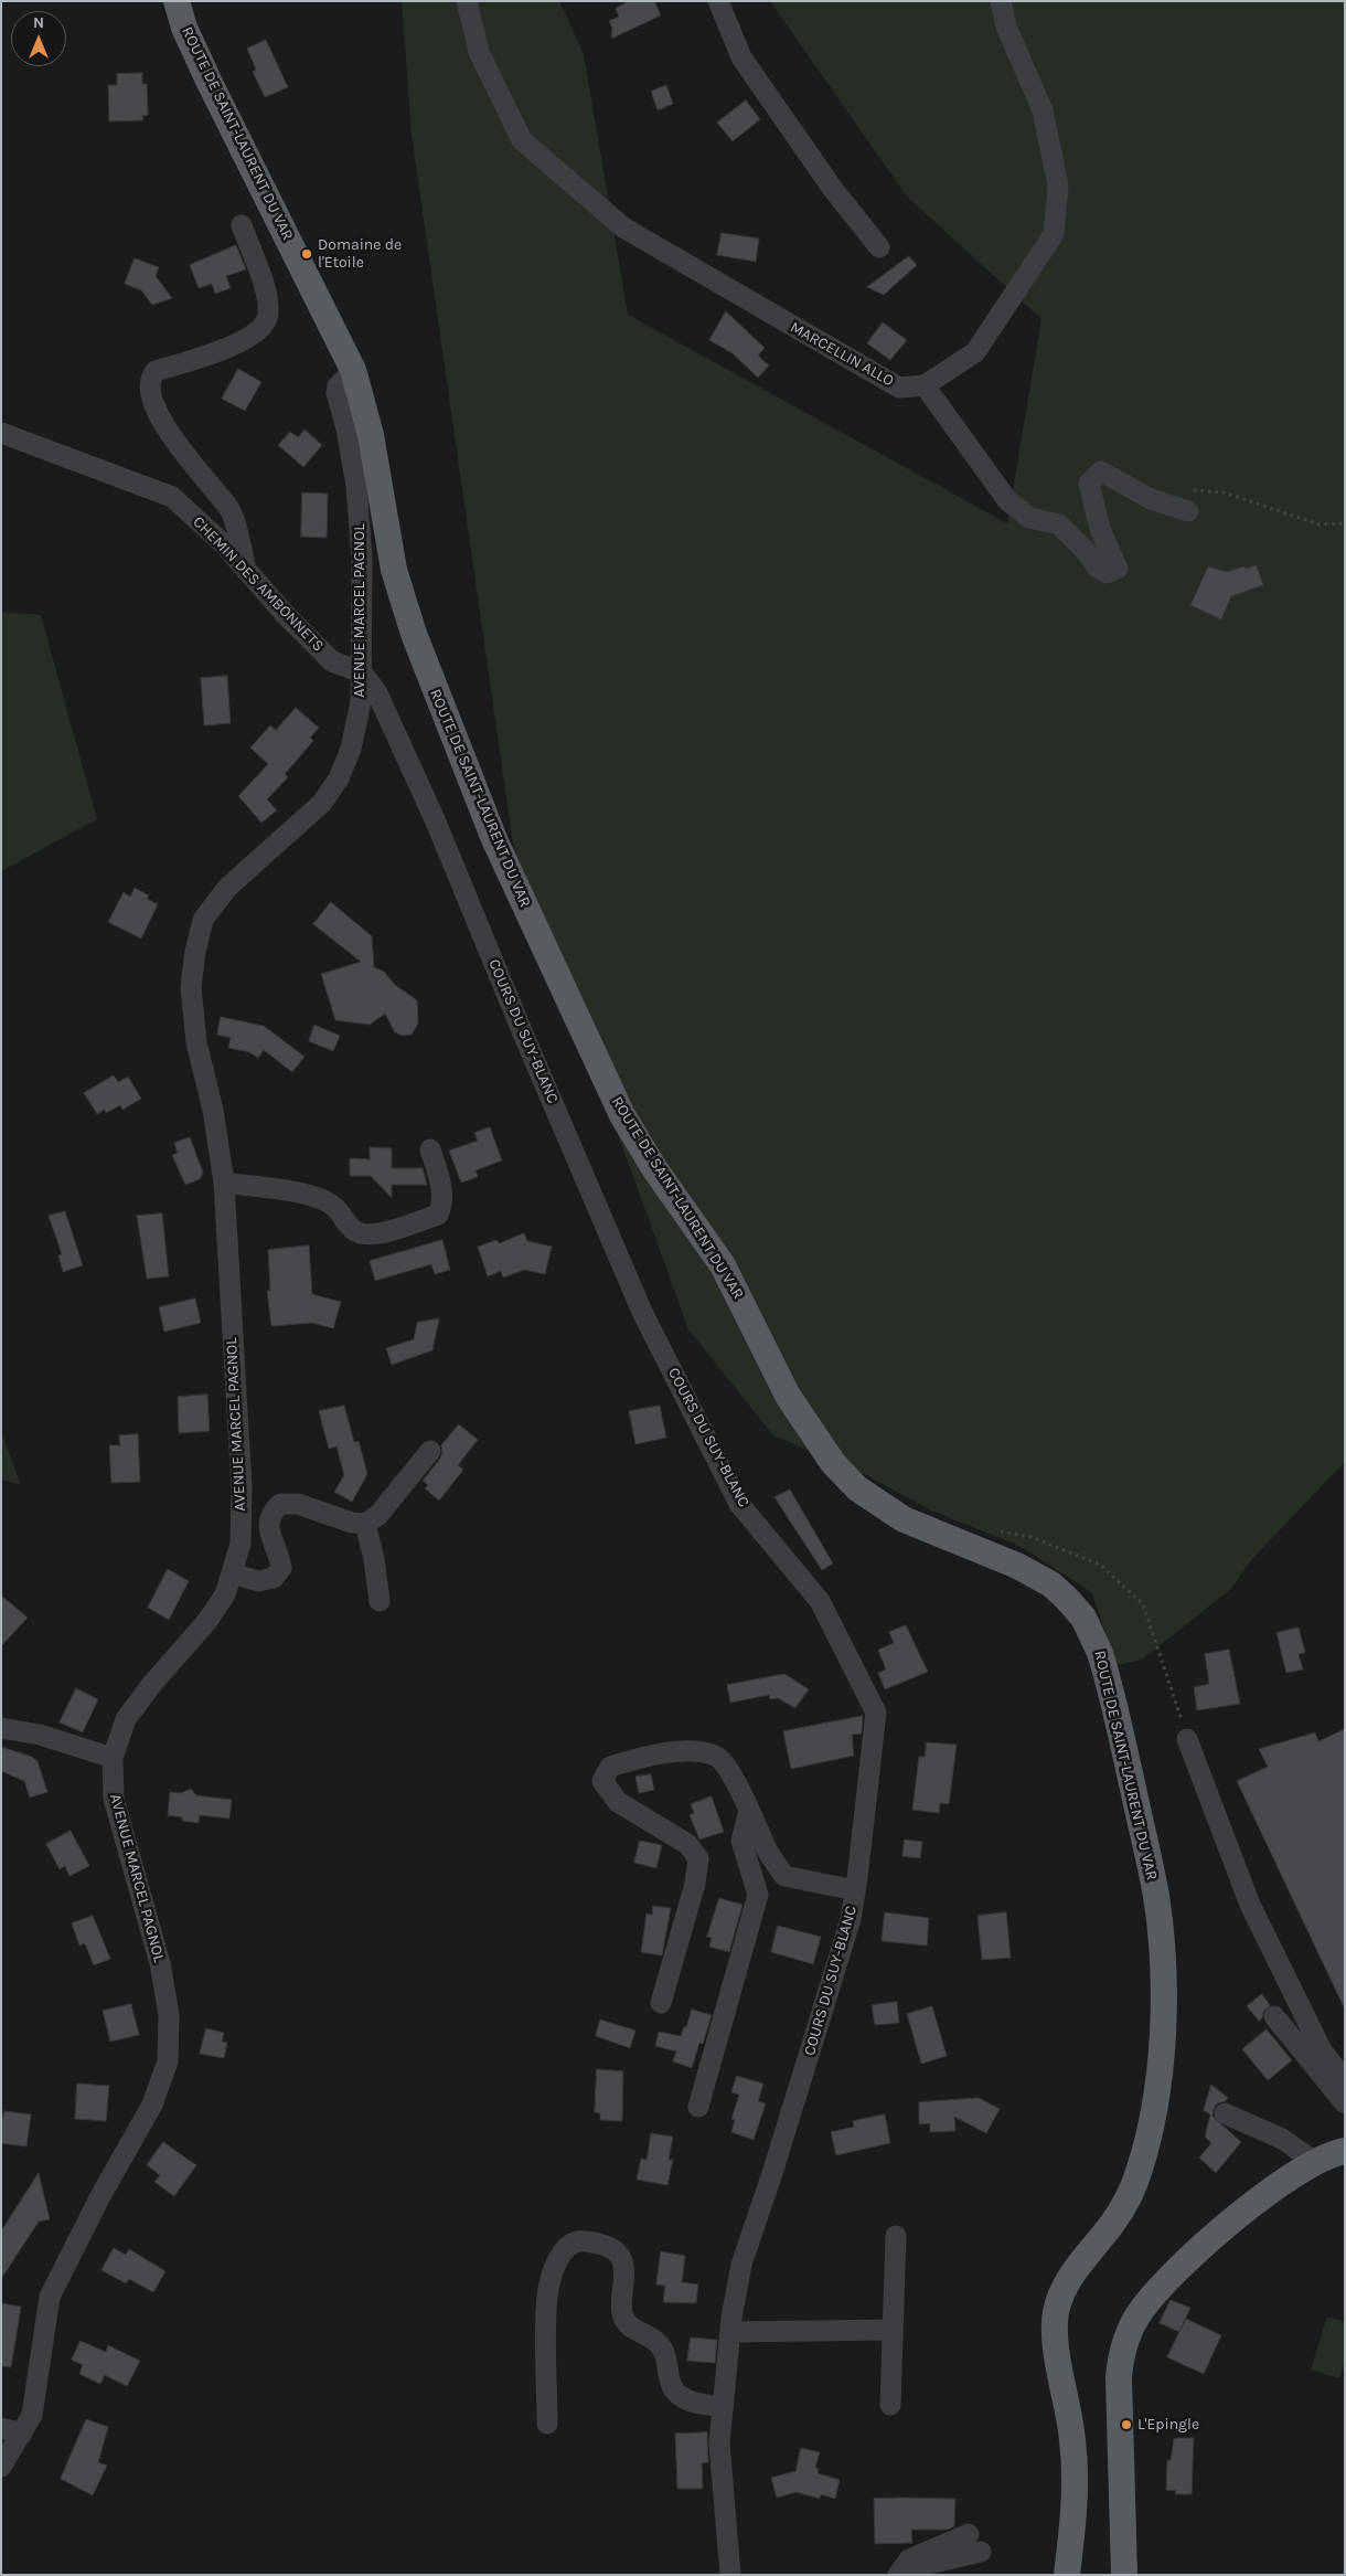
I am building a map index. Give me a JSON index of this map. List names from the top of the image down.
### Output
{
  "streets": {
    "main road": ["ROUTE DE SAINT-LAURENT DU VAR"],
    "street": [
      "MARCELLIN ALLO",
      "CHEMIN DES AMBONNETS",
      "AVENUE MARCEL PAGNOL",
      "COURS DU SUY-BLANC"
    ]
  },
  "crossings": [
    ["ROUTE DE SAINT-LAURENT DU VAR", "AVENUE MARCEL PAGNOL"],
    ["CHEMIN DES AMBONNETS", "AVENUE MARCEL PAGNOL"],
    ["CHEMIN DES AMBONNETS", "COURS DU SUY-BLANC"],
    ["AVENUE MARCEL PAGNOL", "COURS DU SUY-BLANC"]
  ],
  "places": ["Domaine de l'Etoile", "L'Epingle"],
  "north": "top"
}
